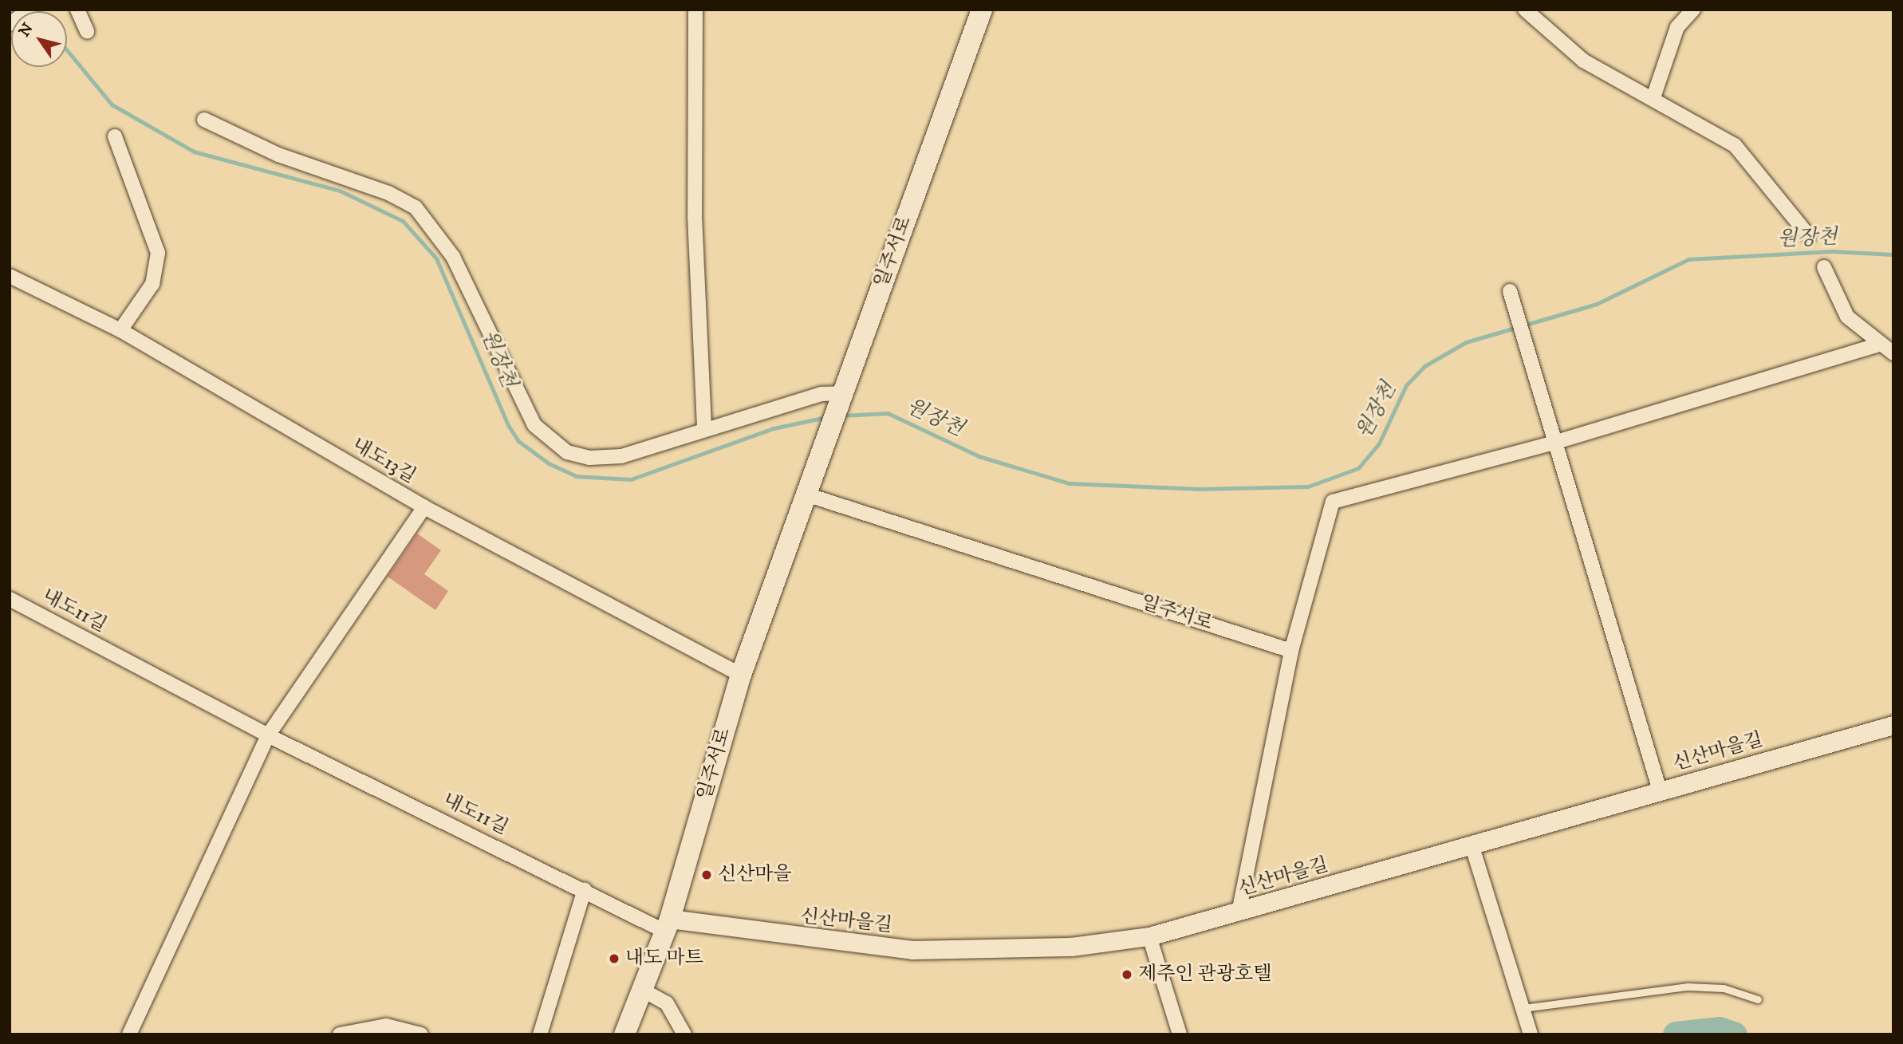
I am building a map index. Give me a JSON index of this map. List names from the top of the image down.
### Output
{
  "streets": {
    "main road": ["일주서로"],
    "street": ["내도13길", "내도11길", "신산마을길"]
  },
  "crossings": [
    ["일주서로", "내도13길"],
    ["일주서로", "내도11길"],
    ["일주서로", "신산마을길"],
    ["내도11길", "신산마을길"]
  ],
  "water": ["원장천"],
  "places": ["신산마을", "내도 마트", "제주인 관광호텔"],
  "north": "top left"
}
